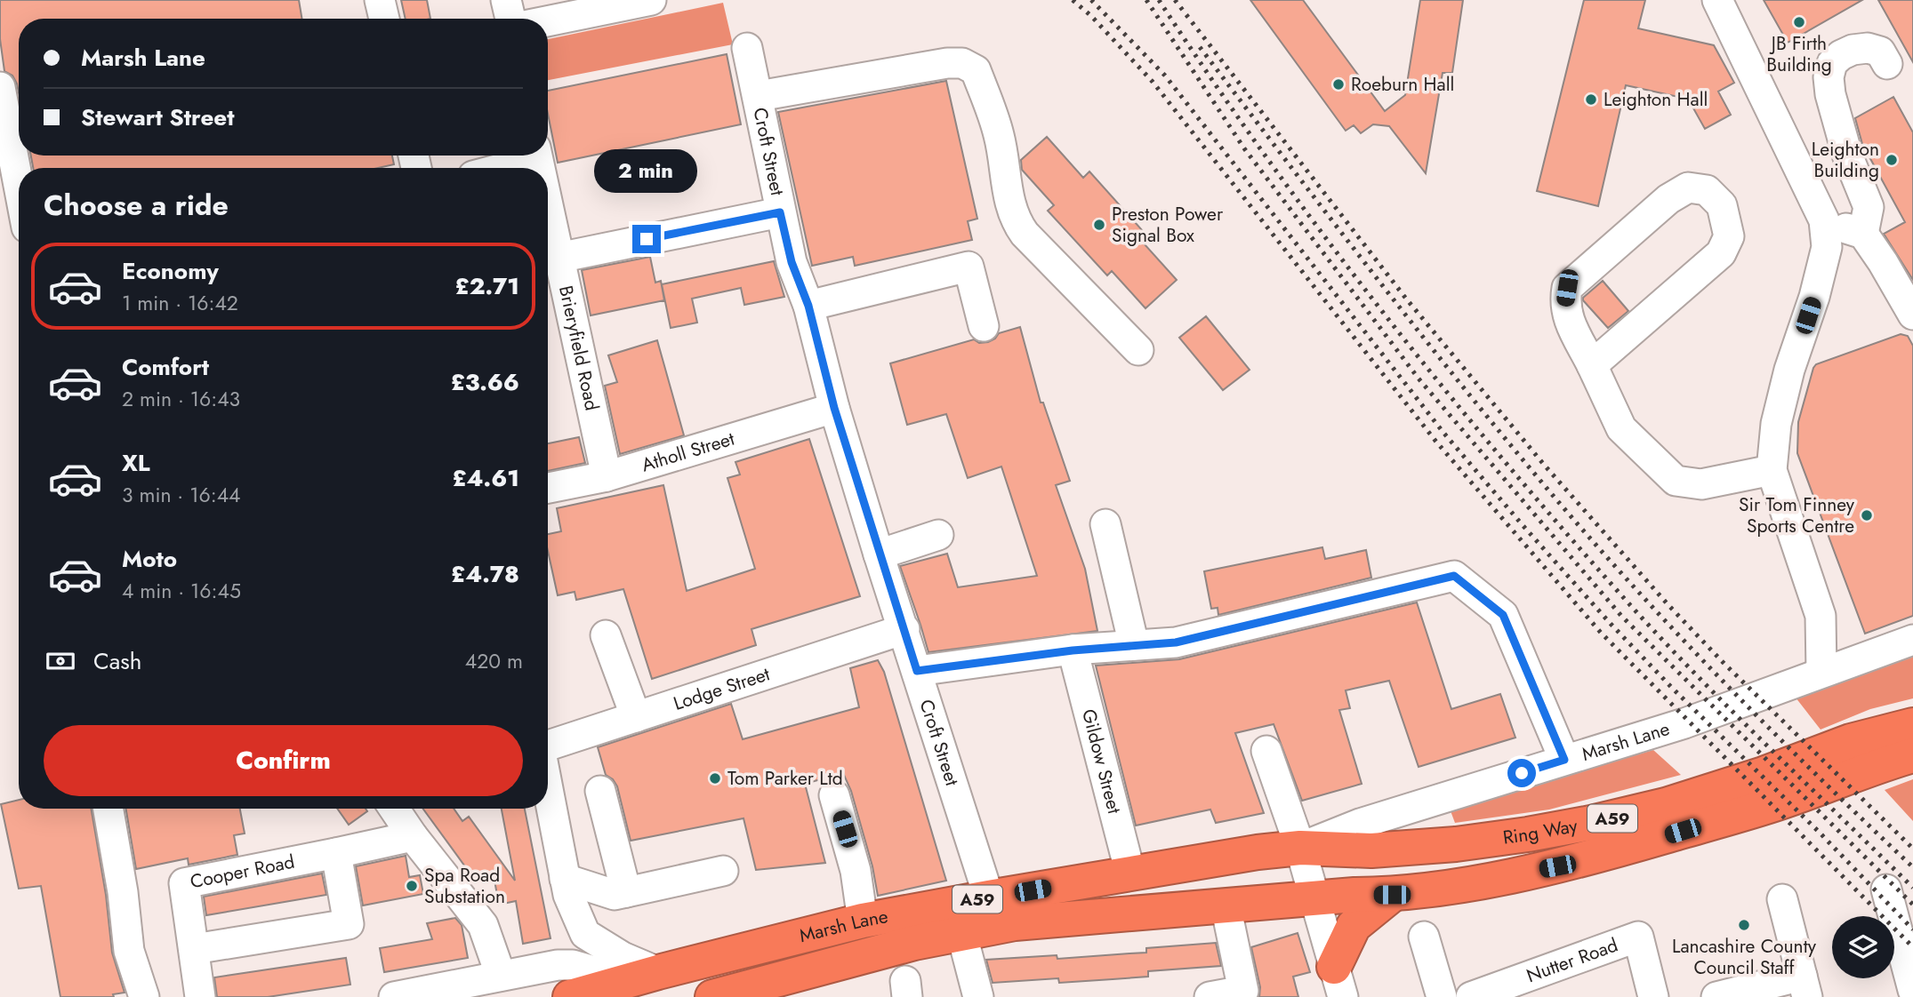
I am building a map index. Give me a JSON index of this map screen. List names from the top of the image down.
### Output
{
  "streets": {
    "highway": ["Marsh Lane", "A59", "Ring Way"],
    "street": [
      "Croft Street",
      "Brieryfield Road",
      "Atholl Street",
      "Lodge Street",
      "Gildow Street",
      "Cooper Road",
      "Nutter Road"
    ]
  },
  "crossings": [
    ["Croft Street", "Atholl Street"],
    ["Croft Street", "Lodge Street"],
    ["Croft Street", "Marsh Lane"],
    ["Brieryfield Road", "Atholl Street"],
    ["Marsh Lane", "Gildow Street"],
    ["Marsh Lane", "A59"],
    ["Marsh Lane", "Ring Way"]
  ],
  "places": [
    "JB Firth Building",
    "Roeburn Hall",
    "Leighton Hall",
    "Leighton Building",
    "Preston Power Signal Box",
    "Sir Tom Finney Sports Centre",
    "Tom Parker Ltd",
    "Spa Road Substation",
    "Lancashire County Council Staff"
  ],
  "page": {
    "banner": ["Marsh Lane", "Stewart Street"],
    "bubble": "2 min",
    "heading": "Choose a ride",
    "list": [
      {
        "name": "Economy",
        "note": "1 min · 16:42",
        "value": "£2.71"
      },
      {
        "name": "Comfort",
        "note": "2 min · 16:43",
        "value": "£3.66"
      },
      {
        "name": "XL",
        "note": "3 min · 16:44",
        "value": "£4.61"
      },
      {
        "name": "Moto",
        "note": "4 min · 16:45",
        "value": "£4.78"
      }
    ],
    "pay": ["Cash", "420 m"],
    "buttons": "Confirm"
  }
}
